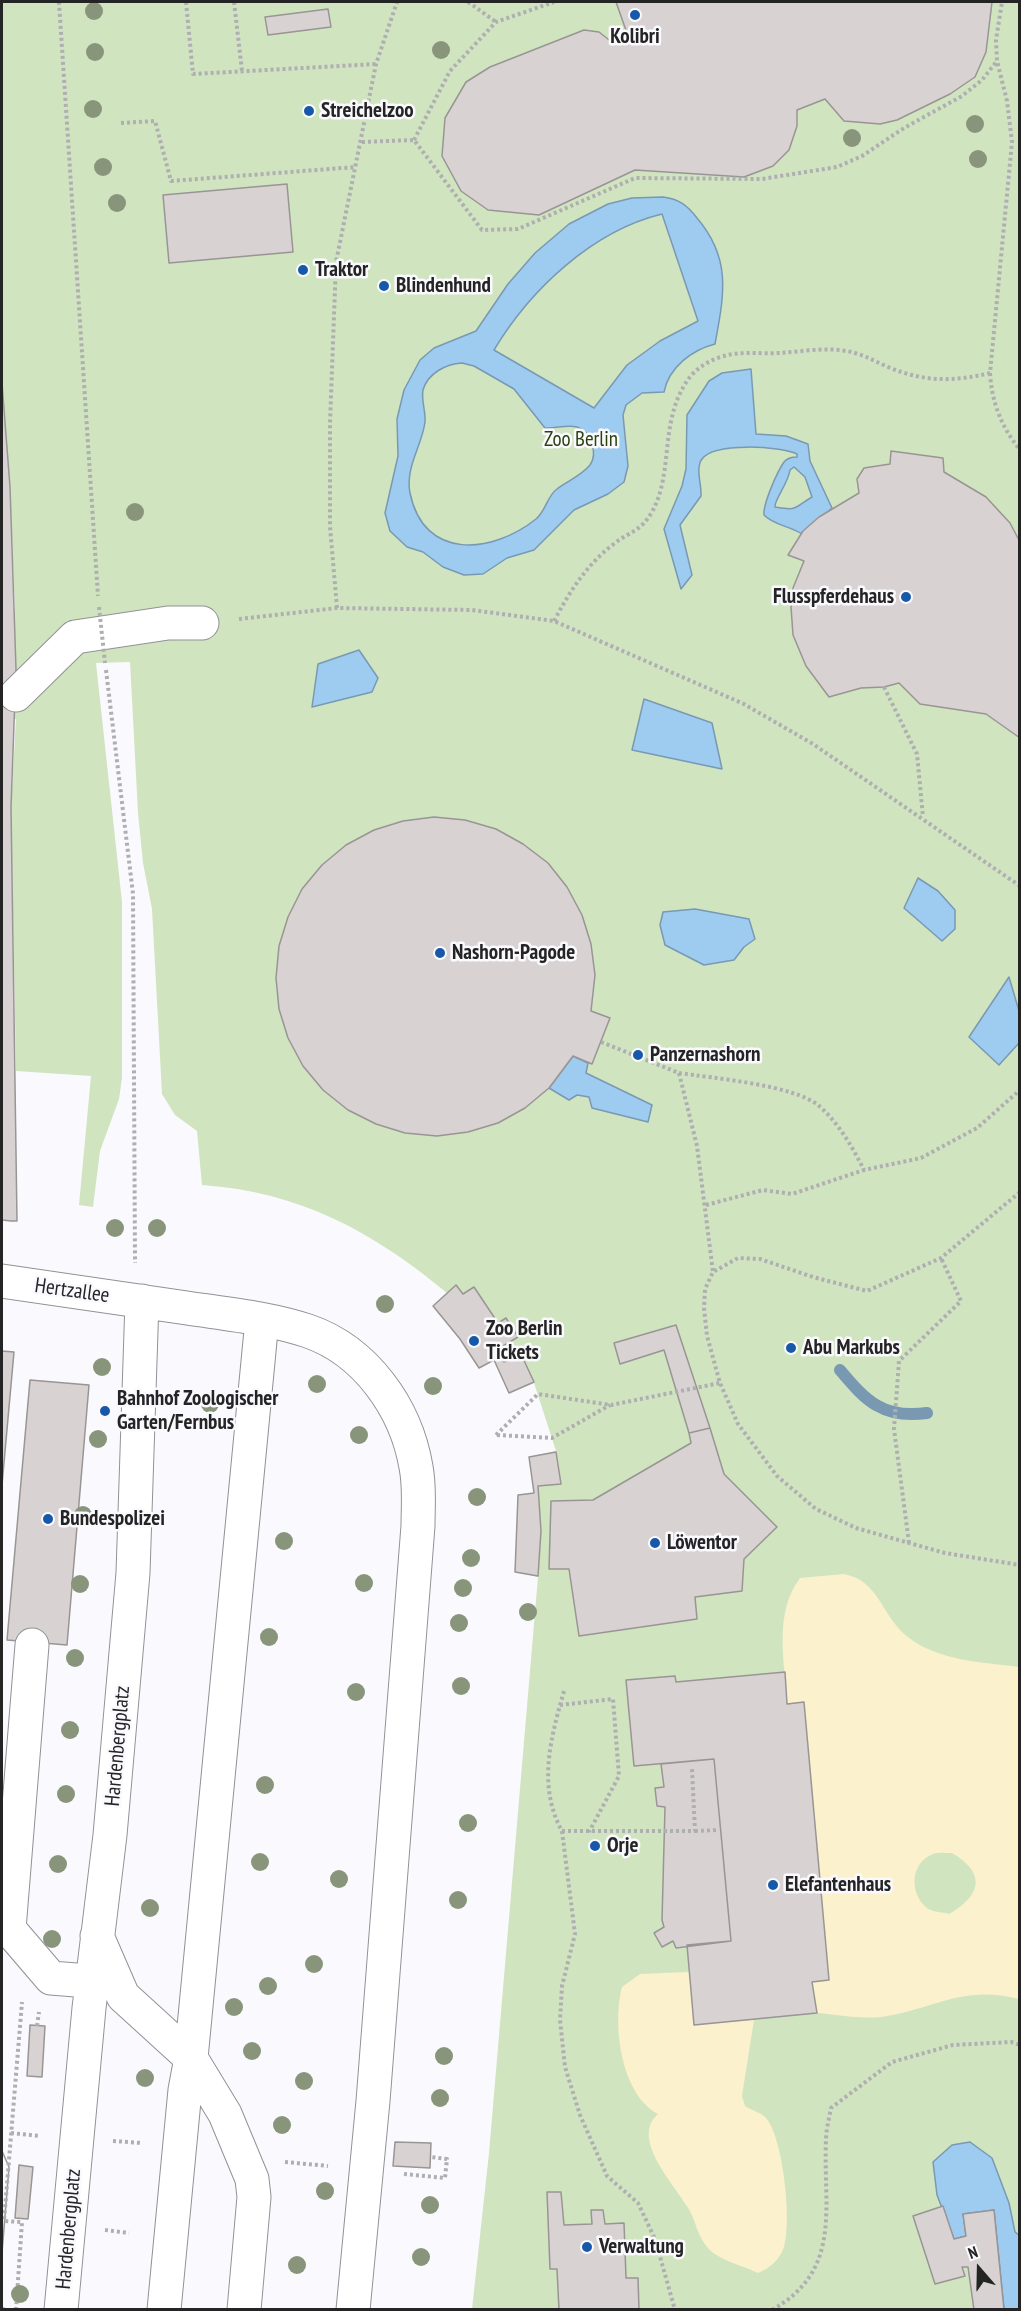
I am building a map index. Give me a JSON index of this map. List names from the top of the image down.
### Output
{
  "streets": {
    "street": ["Hertzallee", "Hardenbergplatz"]
  },
  "crossings": [
    ["Hertzallee", "Hardenbergplatz"]
  ],
  "parks": ["Zoo Berlin"],
  "places": [
    "Kolibri",
    "Streichelzoo",
    "Traktor",
    "Blindenhund",
    "Flusspferdehaus",
    "Nashorn-Pagode",
    "Panzernashorn",
    "Zoo Berlin Tickets",
    "Abu Markubs",
    "Bahnhof Zoologischer Garten/Fernbus",
    "Bundespolizei",
    "Löwentor",
    "Orje",
    "Elefantenhaus",
    "Verwaltung"
  ],
  "north": "top"
}
